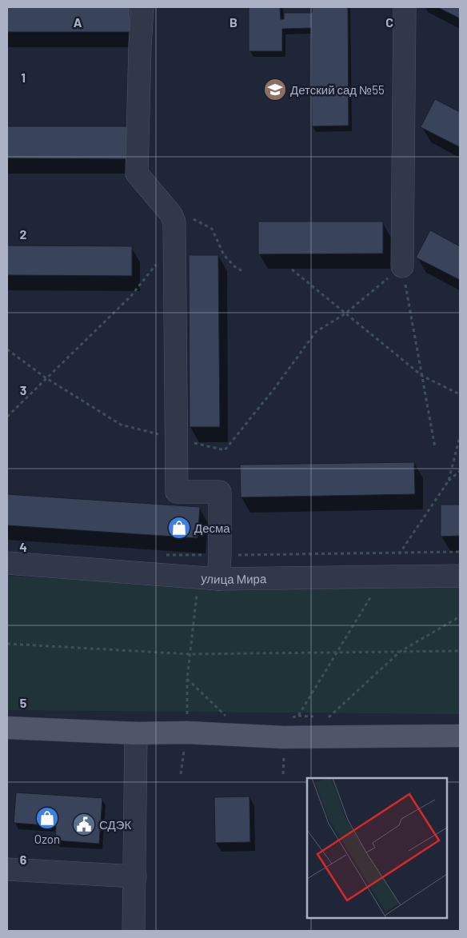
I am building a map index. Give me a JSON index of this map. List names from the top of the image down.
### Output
{
  "streets": {
    "street": ["улица Мира"]
  },
  "places": {
    "school or university": ["Детский сад №55"],
    "shop": ["Десма", "Ozon"],
    "public building": ["СДЭК"]
  },
  "grid": {
    "columns": ["A", "B", "C"],
    "rows": [
      "1",
      "2",
      "3",
      "4",
      "5",
      "6"
    ]
  }
}
